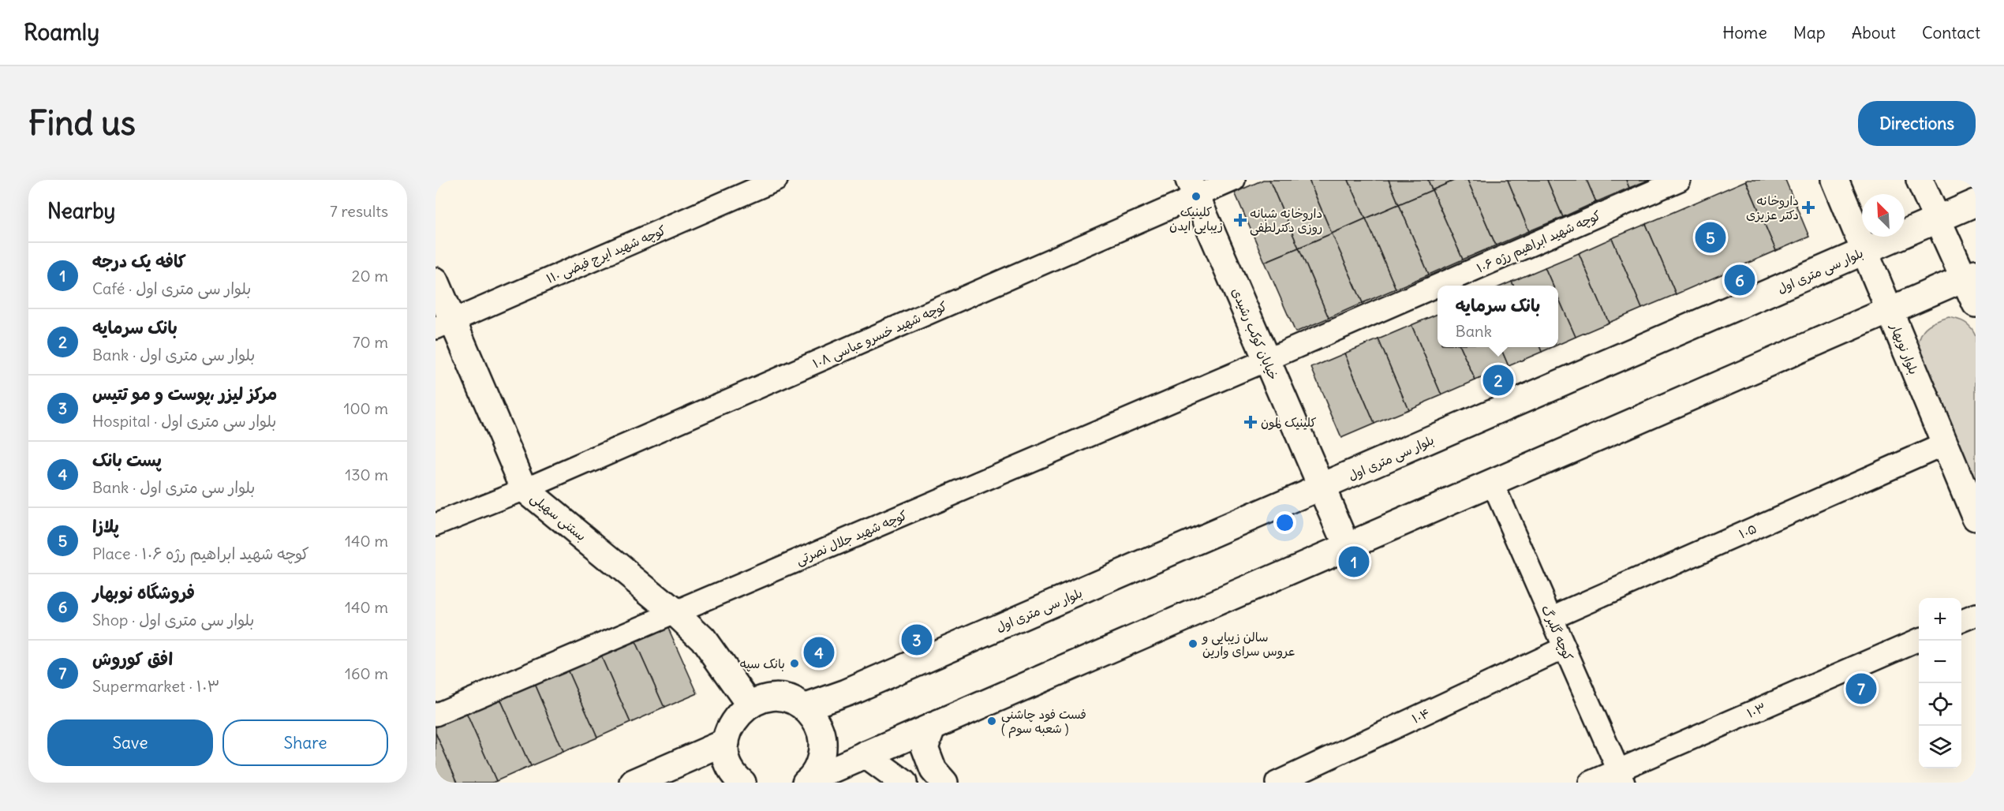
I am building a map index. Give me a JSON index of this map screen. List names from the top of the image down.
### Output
{
  "streets": {
    "main road": [
      "بلوار سی متری اول",
      "خیابان کوکب رشیدی",
      "بلوار نوبهار",
      "بستنی سهیلی"
    ],
    "street": [
      "کوچه شهید ابراهیم رژه ۱۰۶",
      "کوچه شهید ایرج فیضی ۱۱۰",
      "کوچه شهید خسرو عباسی ۱۰۸",
      "۱۰۵",
      "کوچه شهید جلال نصرتی",
      "کوچه گلبرگ",
      "۱۰۳",
      "۱۰۴"
    ]
  },
  "crossings": [
    ["کوچه شهید ابراهیم رژه ۱۰۶", "خیابان کوکب رشیدی"],
    ["کوچه شهید ابراهیم رژه ۱۰۶", "کوچه شهید جلال نصرتی"],
    ["کوچه شهید ایرج فیضی ۱۱۰", "بستنی سهیلی"],
    ["بلوار سی متری اول", "خیابان کوکب رشیدی"],
    ["بلوار سی متری اول", "بلوار نوبهار"],
    ["خیابان کوکب رشیدی", "کوچه شهید خسرو عباسی ۱۰۸"],
    ["خیابان کوکب رشیدی", "کوچه شهید جلال نصرتی"],
    ["کوچه شهید خسرو عباسی ۱۰۸", "بستنی سهیلی"],
    ["بلوار نوبهار", "۱۰۵"],
    ["بستنی سهیلی", "کوچه شهید جلال نصرتی"],
    ["۱۰۵", "کوچه گلبرگ"],
    ["کوچه گلبرگ", "۱۰۳"],
    ["کوچه گلبرگ", "۱۰۴"]
  ],
  "places": {
    "other": [
      "کلینیک زیبایی ایدن",
      "سالن زیبایی‌ و عروس سرای وارین",
      "بانک سپه",
      "فست فود چاشنی ( شعبه سوم )"
    ],
    "health": ["داروخانه دکتر عزیزی", "داروخانه شبانه روزی دکترلطفی", "کلینیک لمون"]
  },
  "north": "top left",
  "page": {
    "header": "Roamly",
    "nav": [
      "Home",
      "Map",
      "About",
      "Contact"
    ],
    "buttons": [
      "Directions",
      ["Save", "Share"]
    ],
    "title": "Find us",
    "heading": ["Nearby", "7 results"],
    "pins": [
      "5",
      "6",
      "2",
      "1",
      "3",
      "4",
      "7"
    ],
    "list": [
      {
        "mark": "1",
        "name": "کافه یک درجه",
        "note": "Café · بلوار سی متری اول",
        "value": "20 m"
      },
      {
        "mark": "2",
        "name": "بانک سرمایه",
        "note": "Bank · بلوار سی متری اول",
        "value": "70 m"
      },
      {
        "mark": "3",
        "name": "مرکز لیزر ،پوست و مو تتیس",
        "note": "Hospital · بلوار سی متری اول",
        "value": "100 m"
      },
      {
        "mark": "4",
        "name": "پست بانک",
        "note": "Bank · بلوار سی متری اول",
        "value": "130 m"
      },
      {
        "mark": "5",
        "name": "پلازا",
        "note": "Place · کوچه شهید ابراهیم رژه ۱۰۶",
        "value": "140 m"
      },
      {
        "mark": "6",
        "name": "فروشگاه نوبهار",
        "note": "Shop · بلوار سی متری اول",
        "value": "140 m"
      },
      {
        "mark": "7",
        "name": "افق کوروش",
        "note": "Supermarket · ۱۰۳",
        "value": "160 m"
      }
    ],
    "popup": ["بانک سرمایه", "Bank"],
    "map_buttons": ["+", "−"]
  }
}
